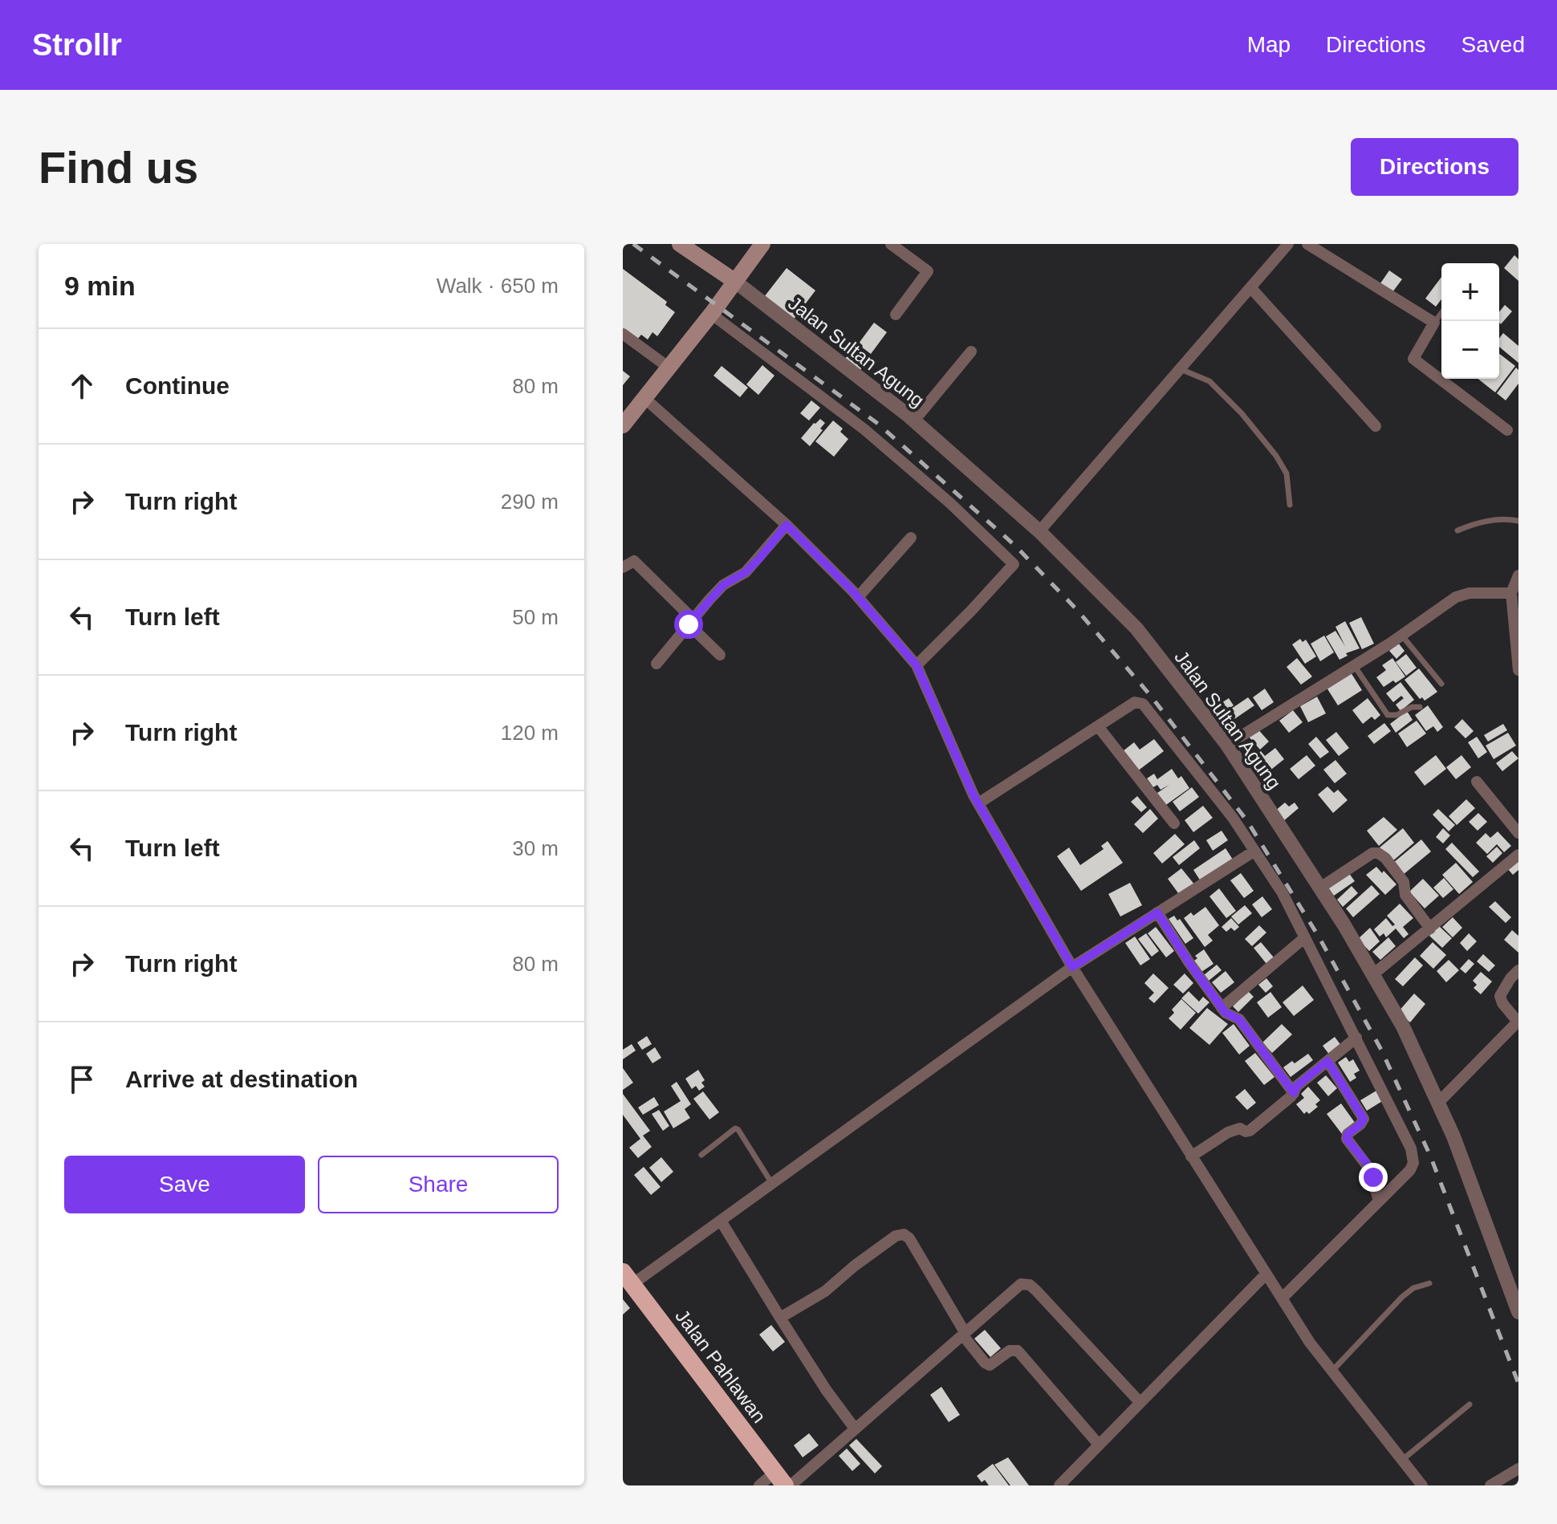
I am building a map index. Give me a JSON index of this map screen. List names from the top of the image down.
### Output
{
  "streets": {
    "highway": ["Jalan Pahlawan"],
    "street": ["Jalan Sultan Agung"]
  },
  "page": {
    "header": "Strollr",
    "nav": ["Map", "Directions", "Saved"],
    "buttons": [
      "Directions",
      ["Save", "Share"]
    ],
    "title": "Find us",
    "heading": ["9 min", "Walk · 650 m"],
    "map_buttons": ["+", "−"],
    "list": [
      ["Continue", "80 m"],
      ["Turn right", "290 m"],
      ["Turn left", "50 m"],
      ["Turn right", "120 m"],
      ["Turn left", "30 m"],
      ["Turn right", "80 m"],
      "Arrive at destination"
    ]
  }
}
